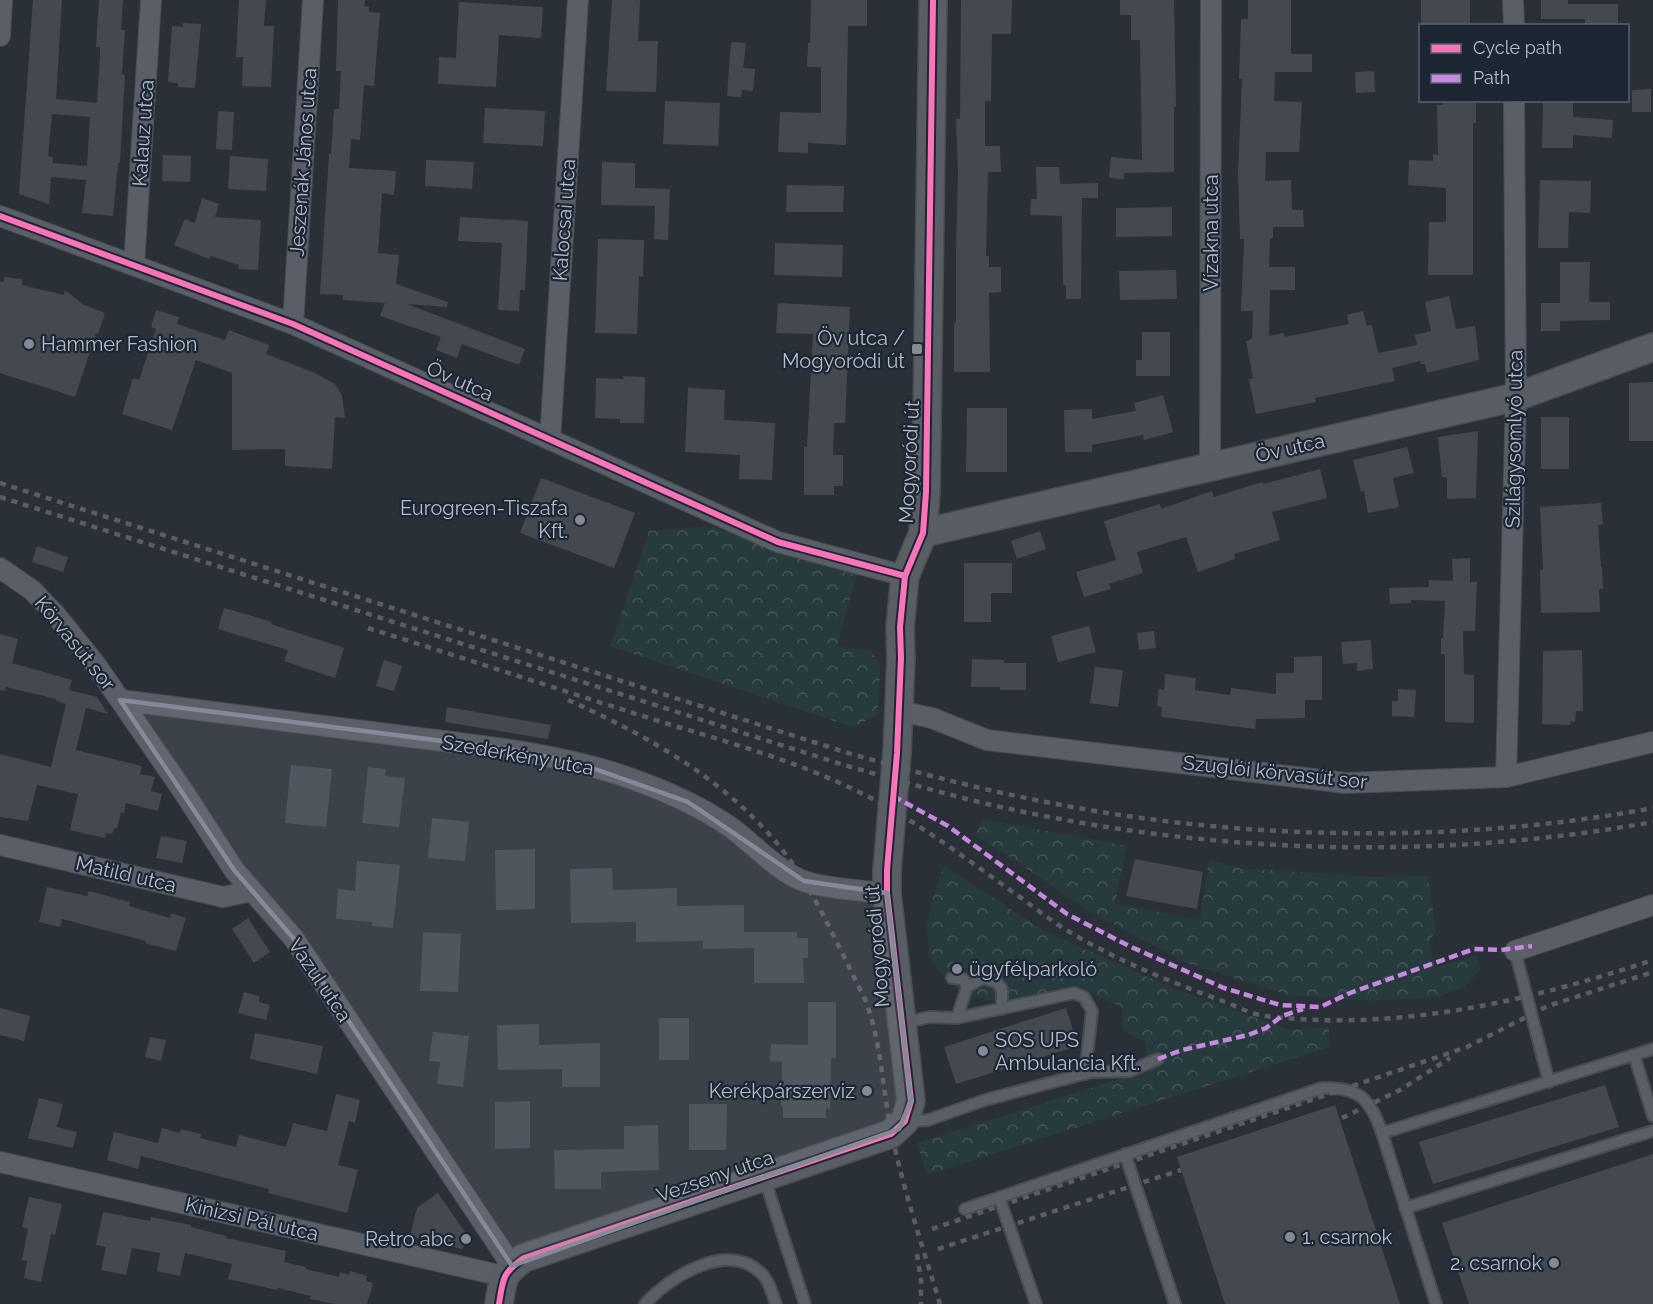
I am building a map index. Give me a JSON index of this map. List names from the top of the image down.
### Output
{
  "streets": {
    "street": [
      "Kalauz utca",
      "Jeszenák János utca",
      "Kalocsai utca",
      "Vízakna utca",
      "Öv utca",
      "Szilágysomlyó utca",
      "Mogyoródi út",
      "Körvasút sor",
      "Szederkény utca",
      "Szuglói körvasút sor",
      "Matild utca",
      "Vazul utca",
      "Vezseny utca",
      "Kinizsi Pál utca"
    ]
  },
  "crossings": [
    ["Kalauz utca", "Öv utca"],
    ["Jeszenák János utca", "Öv utca"],
    ["Kalocsai utca", "Öv utca"],
    ["Vízakna utca", "Öv utca"],
    ["Öv utca", "Szilágysomlyó utca"],
    ["Öv utca", "Mogyoródi út"],
    ["Szilágysomlyó utca", "Szuglói körvasút sor"],
    ["Mogyoródi út", "Szederkény utca"],
    ["Mogyoródi út", "Szuglói körvasút sor"],
    ["Mogyoródi út", "Vezseny utca"],
    ["Körvasút sor", "Szederkény utca"],
    ["Körvasút sor", "Vazul utca"],
    ["Szederkény utca", "Vazul utca"],
    ["Matild utca", "Vazul utca"],
    ["Vazul utca", "Vezseny utca"],
    ["Vazul utca", "Kinizsi Pál utca"],
    ["Vezseny utca", "Kinizsi Pál utca"]
  ],
  "places": {
    "other": [
      "Hammer Fashion",
      "Eurogreen-Tiszafa Kft.",
      "ügyfélparkoló",
      "SOS UPS Ambulancia Kft.",
      "Kerékpárszerviz",
      "1. csarnok",
      "Retro abc",
      "2. csarnok"
    ],
    "transit": ["Öv utca / Mogyoródi út"]
  },
  "legend": ["Cycle path", "Path"]
}
